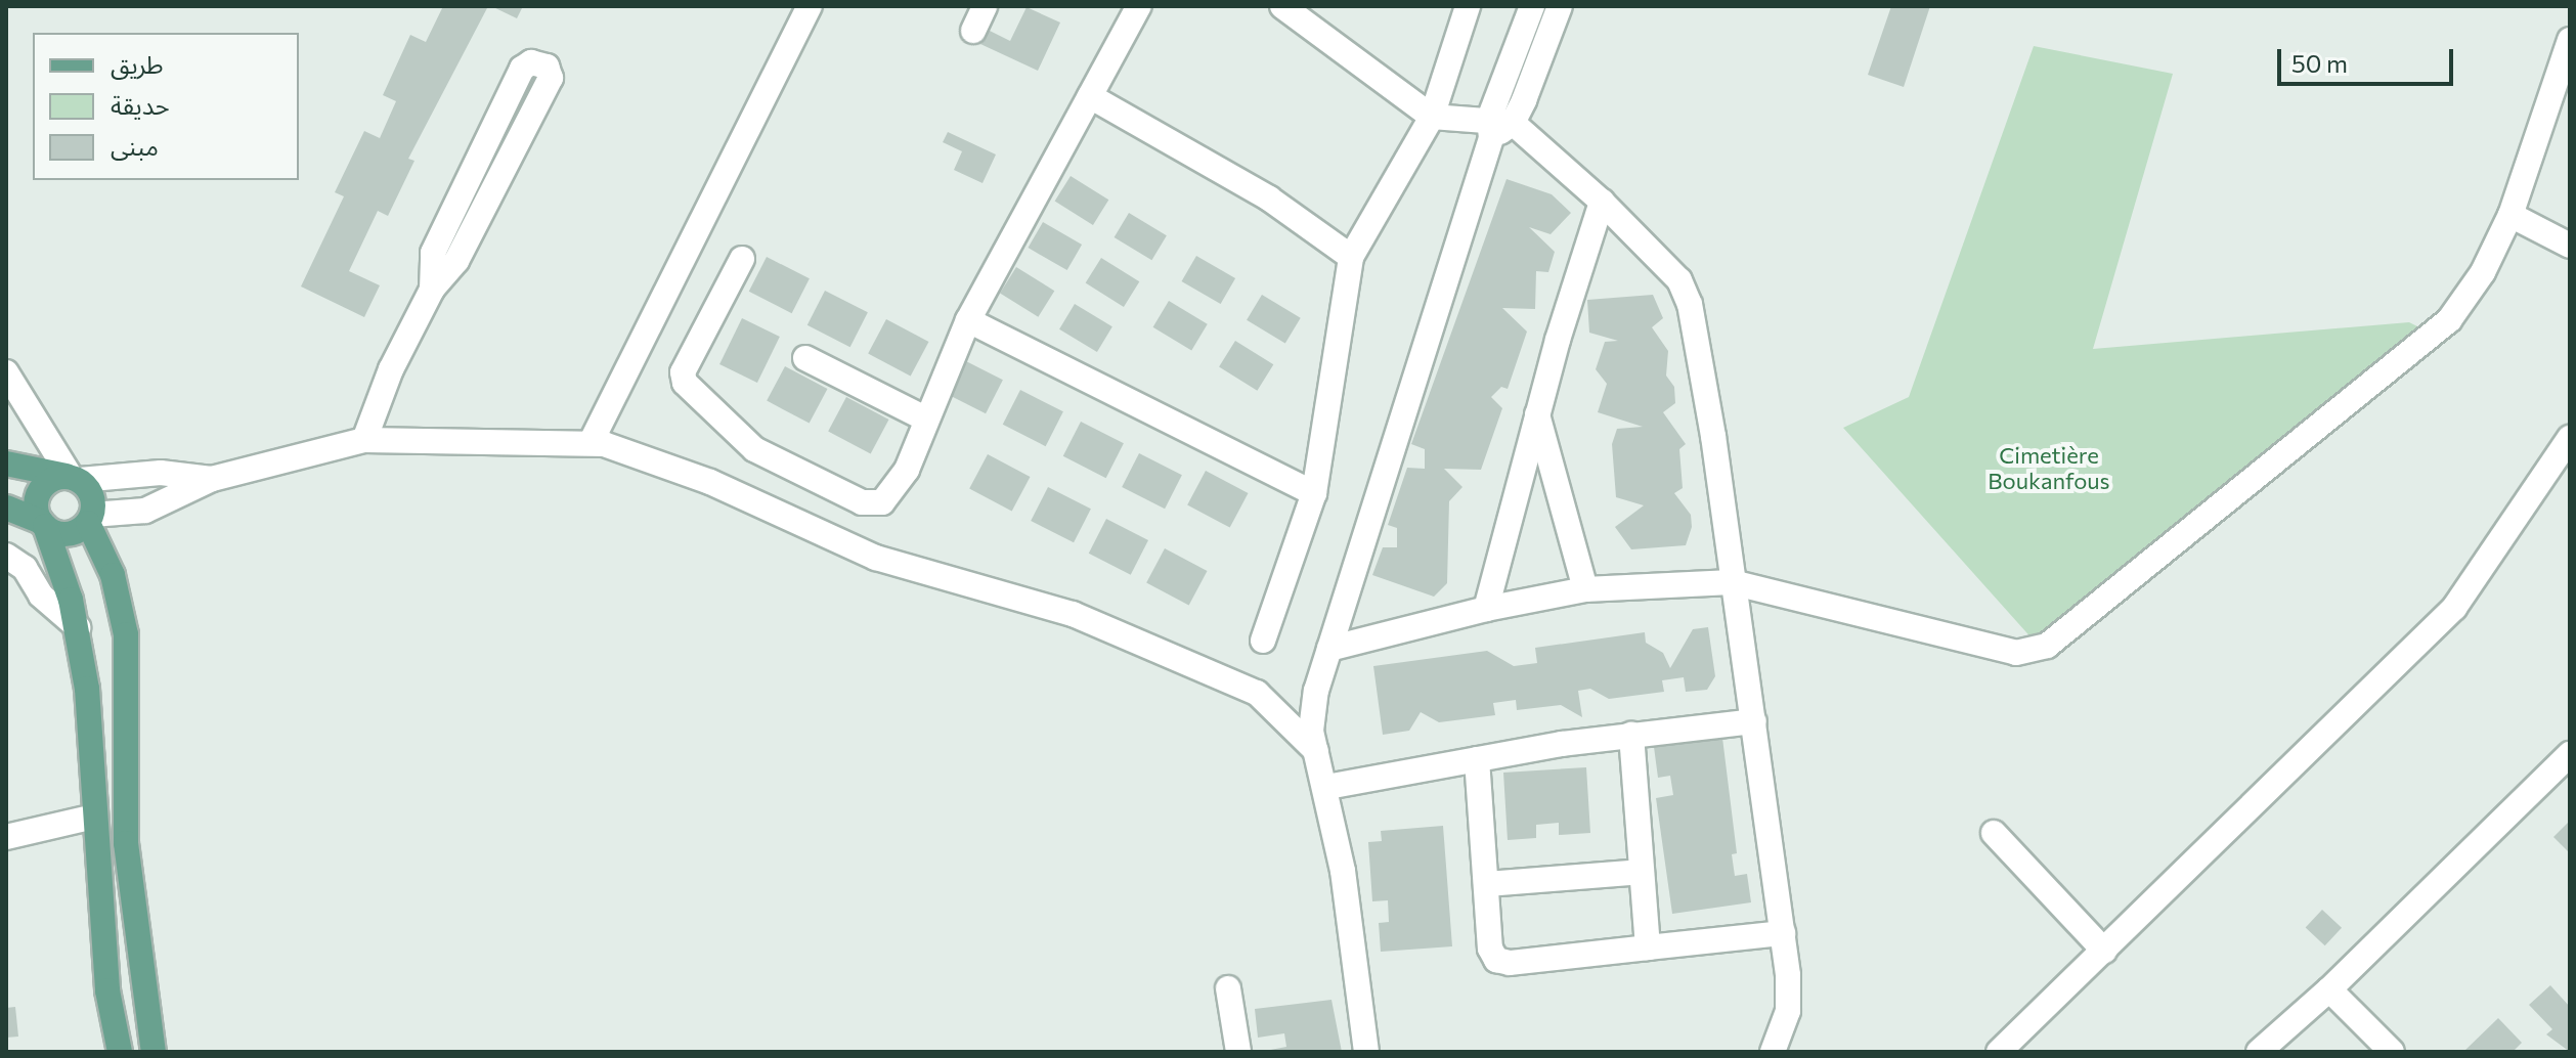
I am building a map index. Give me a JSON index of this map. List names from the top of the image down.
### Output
{
  "parks": ["Cimetière Boukanfous"],
  "legend": ["طريق", "حديقة", "مبنى"],
  "scale_bar": "50 m"
}
